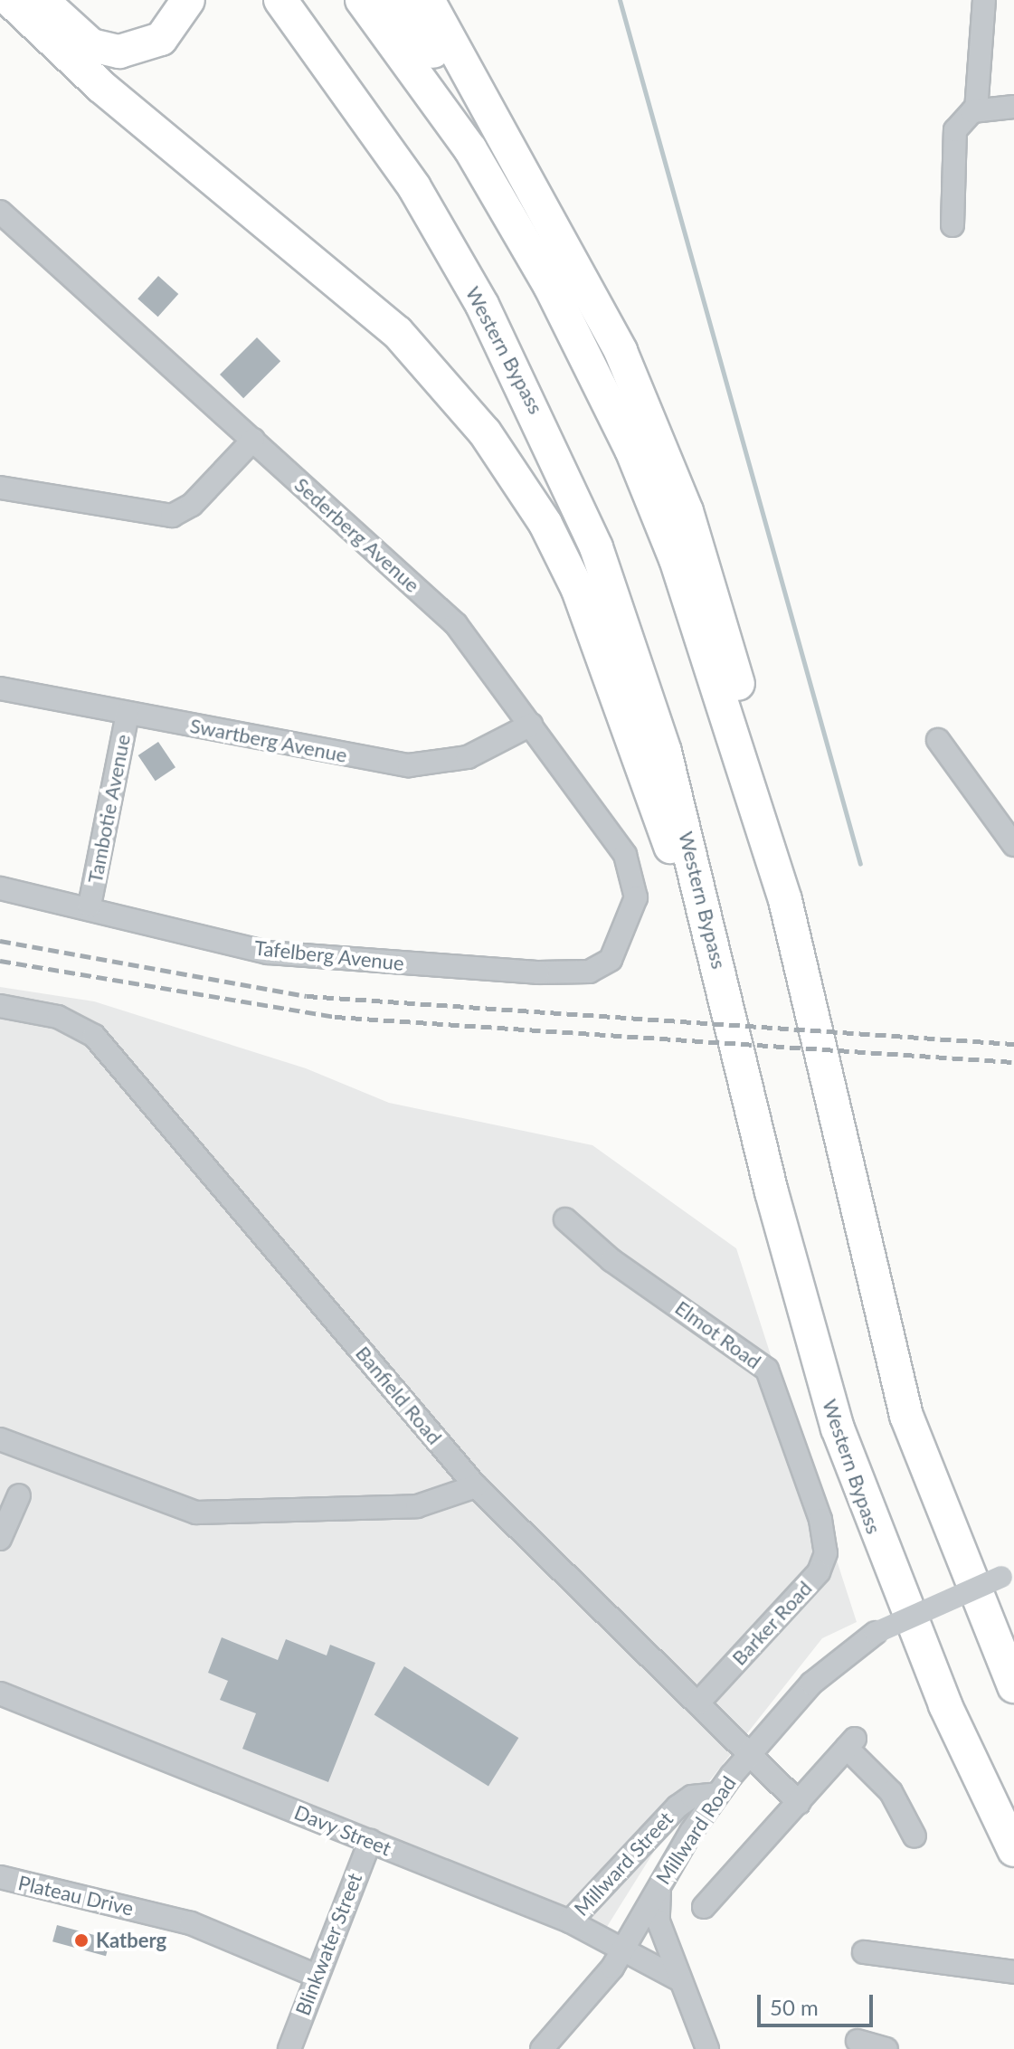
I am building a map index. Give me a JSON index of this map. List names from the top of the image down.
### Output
{
  "streets": {
    "highway": ["Western Bypass"],
    "street": [
      "Sederberg Avenue",
      "Swartberg Avenue",
      "Tambotie Avenue",
      "Tafelberg Avenue",
      "Elmot Road",
      "Banfield Road",
      "Barker Road",
      "Davy Street",
      "Millward Road",
      "Millward Street",
      "Plateau Drive",
      "Blinkwater Street"
    ]
  },
  "crossings": [
    ["Sederberg Avenue", "Swartberg Avenue"],
    ["Sederberg Avenue", "Tafelberg Avenue"],
    ["Swartberg Avenue", "Tambotie Avenue"],
    ["Tambotie Avenue", "Tafelberg Avenue"],
    ["Elmot Road", "Barker Road"],
    ["Banfield Road", "Barker Road"],
    ["Banfield Road", "Millward Road"],
    ["Davy Street", "Millward Road"],
    ["Davy Street", "Millward Street"],
    ["Davy Street", "Blinkwater Street"],
    ["Millward Road", "Millward Street"],
    ["Plateau Drive", "Blinkwater Street"]
  ],
  "places": ["Katberg"],
  "scale_bar": "50 m"
}
